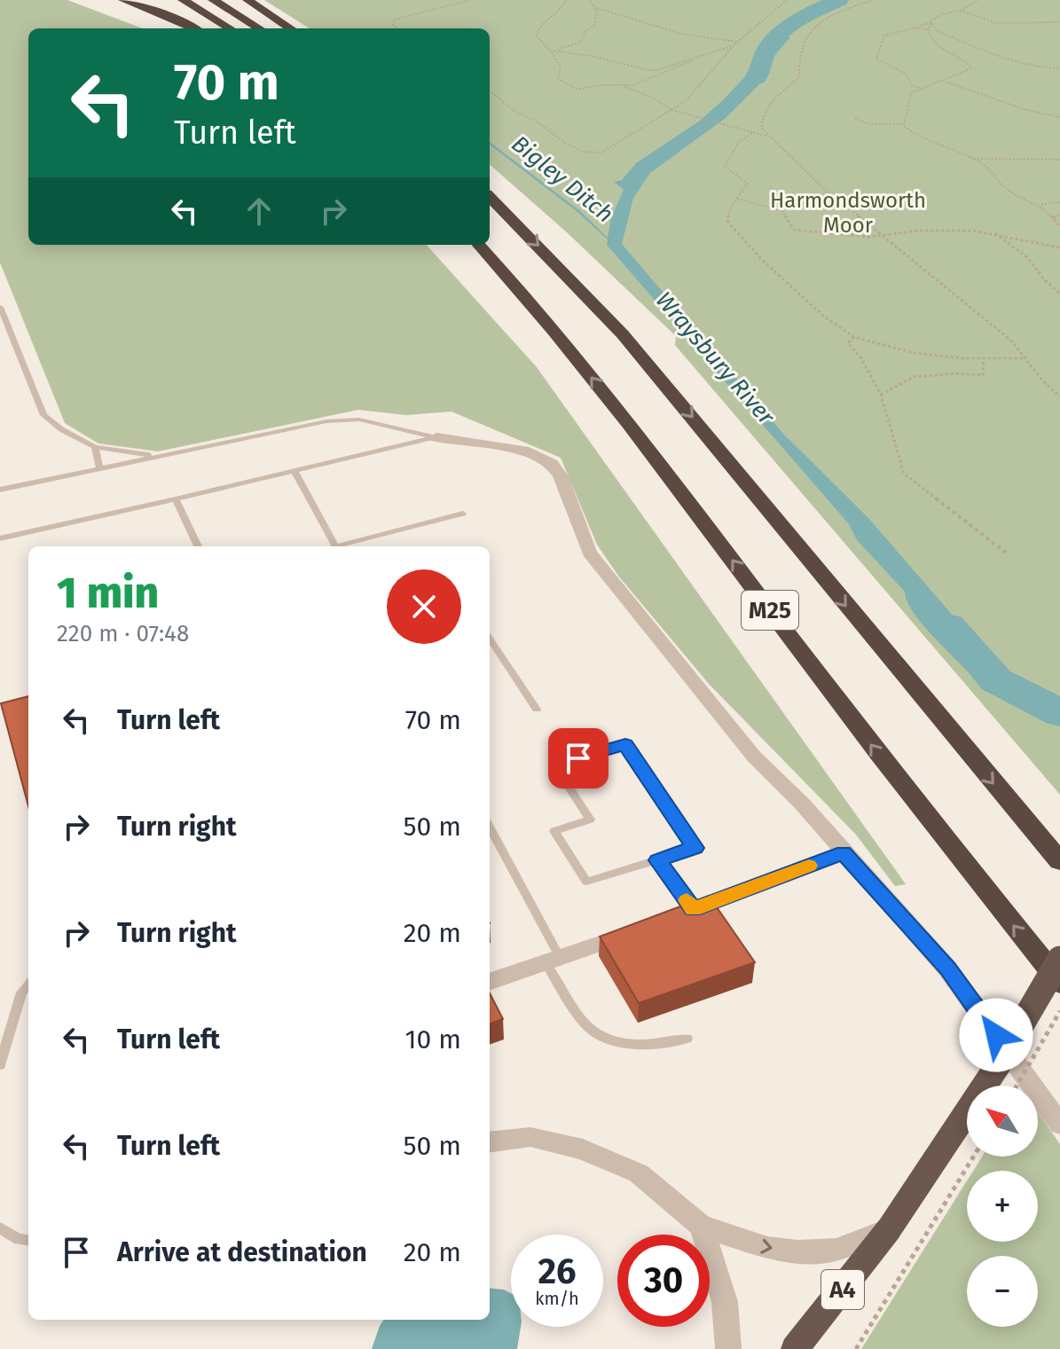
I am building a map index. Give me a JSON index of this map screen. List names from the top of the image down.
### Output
{
  "streets": {
    "highway": ["M25", "A4"]
  },
  "water": ["Bigley Ditch", "Wraysbury River"],
  "parks": ["Harmondsworth Moor"],
  "north": "top left",
  "page": {
    "turn": ["70 m", "Turn left"],
    "heading": ["1 min", "220 m · 07:48"],
    "list": [
      {
        "name": "Turn left",
        "value": "70 m"
      },
      {
        "name": "Turn right",
        "value": "50 m"
      },
      {
        "name": "Turn right",
        "value": "20 m"
      },
      {
        "name": "Turn left",
        "value": "10 m"
      },
      {
        "name": "Turn left",
        "value": "50 m"
      },
      {
        "name": "Arrive at destination",
        "value": "20 m"
      }
    ],
    "map_buttons": ["+", "−"],
    "speed": "26 km/h",
    "limit": "30"
  }
}
